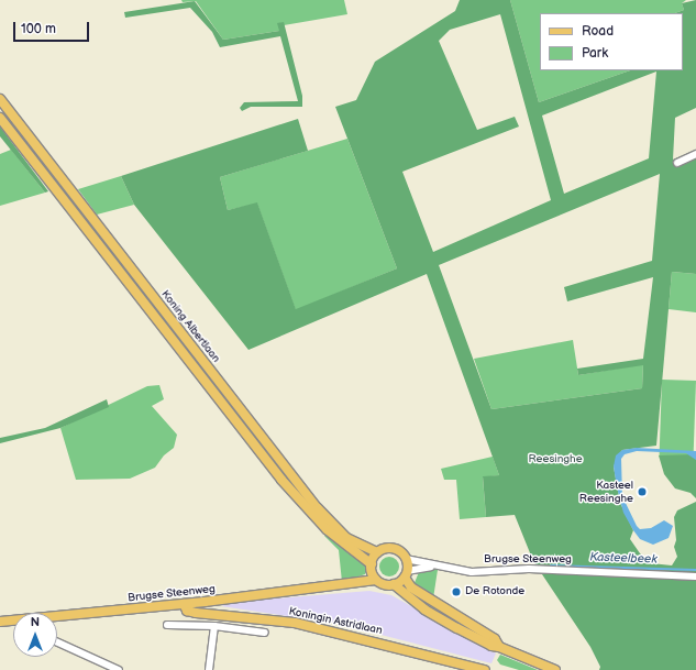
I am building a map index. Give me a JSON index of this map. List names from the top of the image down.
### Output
{
  "streets": {
    "main road": ["Koning Albertlaan", "Brugse Steenweg", "Koningin Astridlaan"]
  },
  "crossings": [
    ["Koning Albertlaan", "Brugse Steenweg"],
    ["Brugse Steenweg", "Koningin Astridlaan"]
  ],
  "water": ["Kasteelbeek"],
  "parks": ["Reesinghe"],
  "places": ["Kasteel Reesinghe", "De Rotonde"],
  "legend": ["Road", "Park"],
  "scale_bar": "100 m",
  "north": "top"
}
